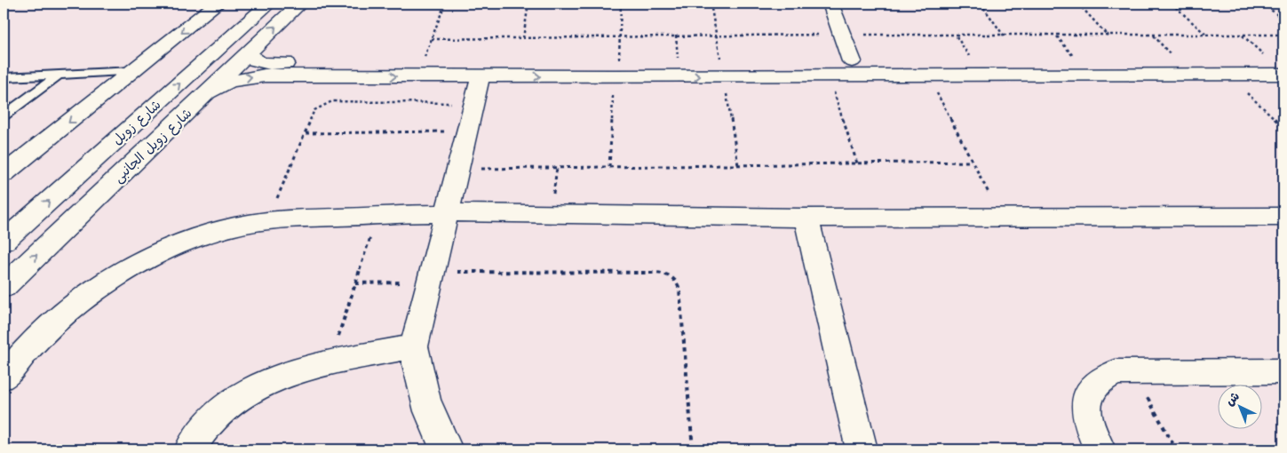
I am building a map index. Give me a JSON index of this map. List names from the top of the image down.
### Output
{
  "streets": {
    "street": ["شارع زويل", "شارع زويل الجانبى"]
  },
  "north": "top left"
}
